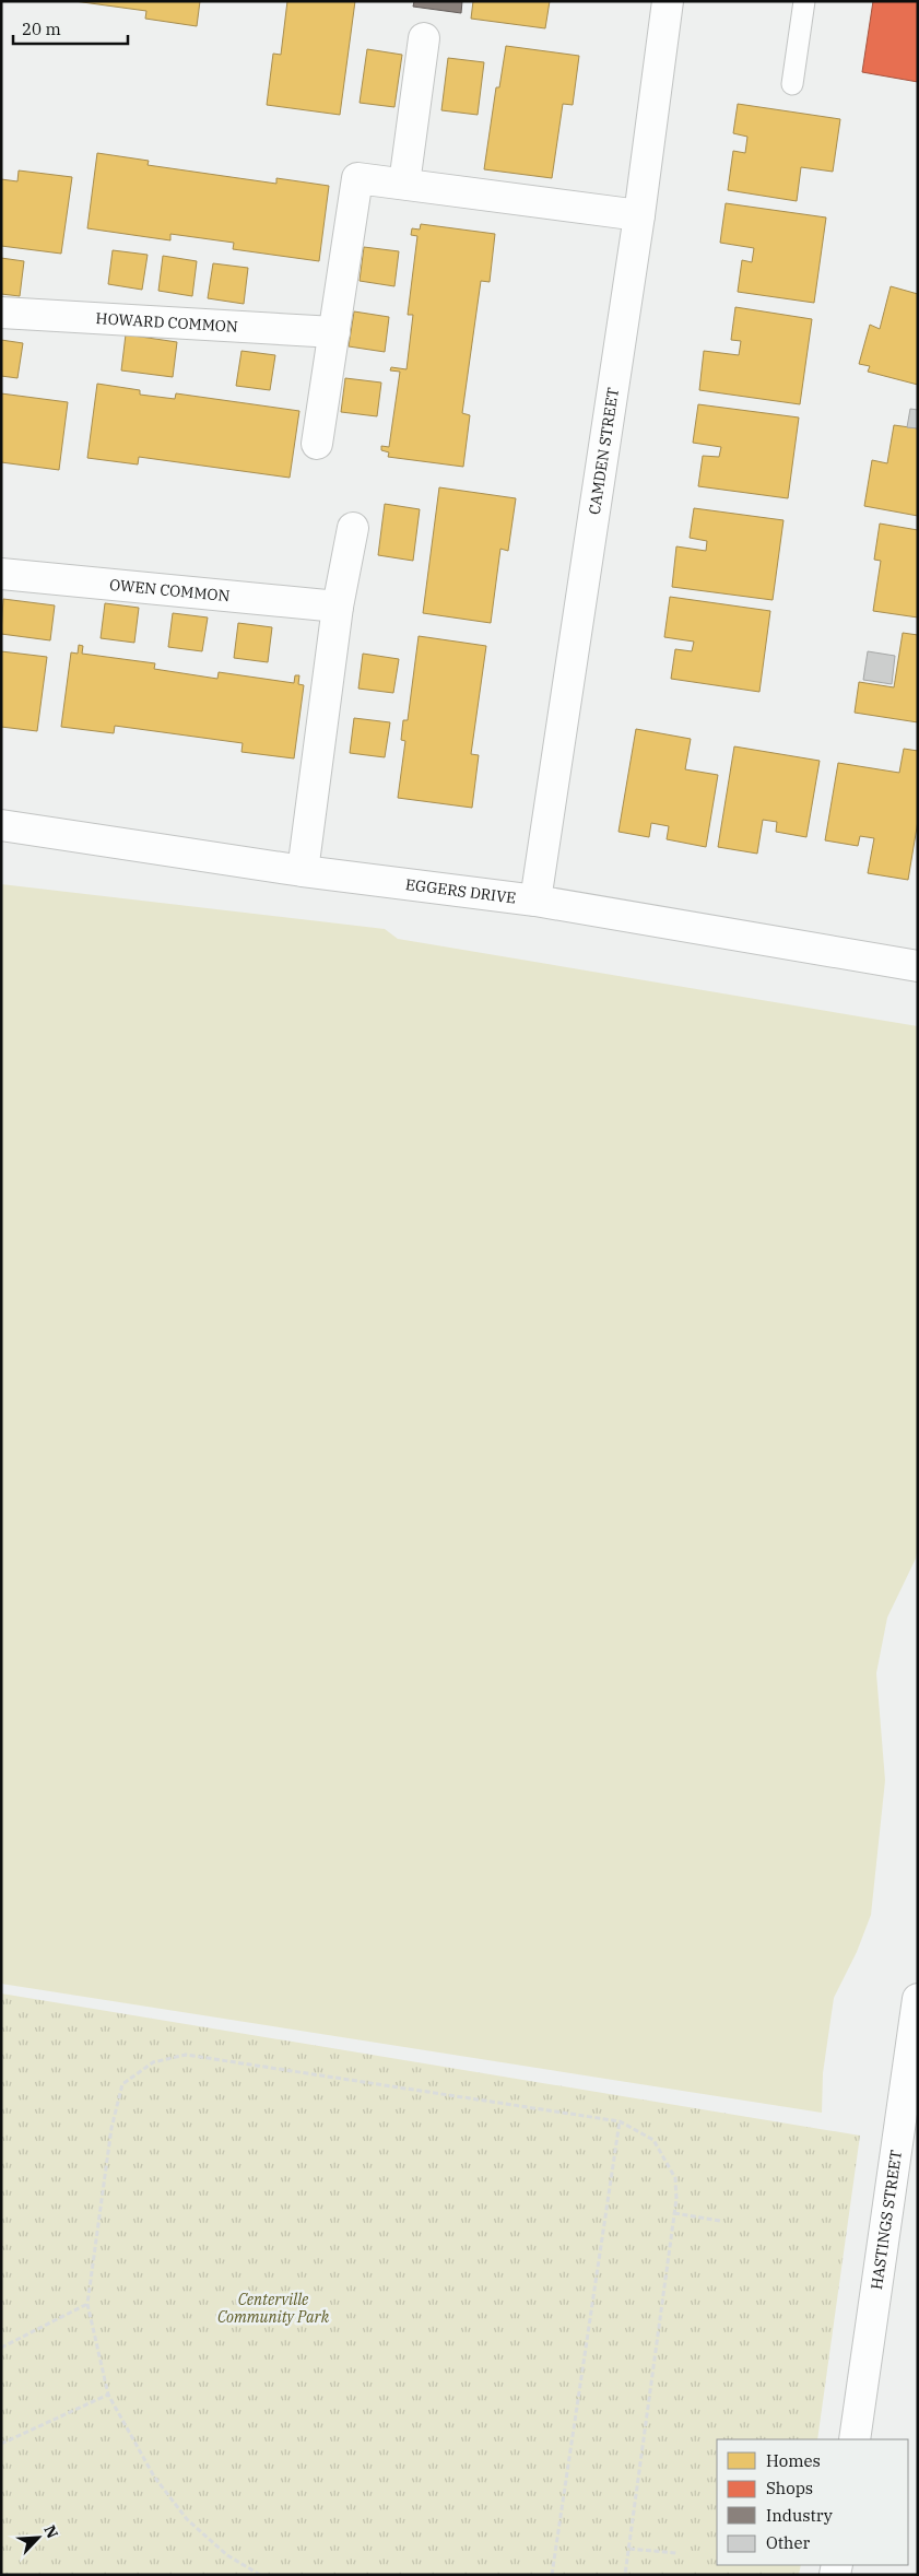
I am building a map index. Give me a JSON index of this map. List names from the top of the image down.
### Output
{
  "streets": {
    "street": [
      "HOWARD COMMON",
      "CAMDEN STREET",
      "OWEN COMMON",
      "EGGERS DRIVE",
      "HASTINGS STREET"
    ]
  },
  "crossings": [
    ["CAMDEN STREET", "EGGERS DRIVE"]
  ],
  "parks": ["Centerville Community Park"],
  "legend": [
    "Homes",
    "Shops",
    "Industry",
    "Other"
  ],
  "scale_bar": "20 m",
  "north": "top right"
}
